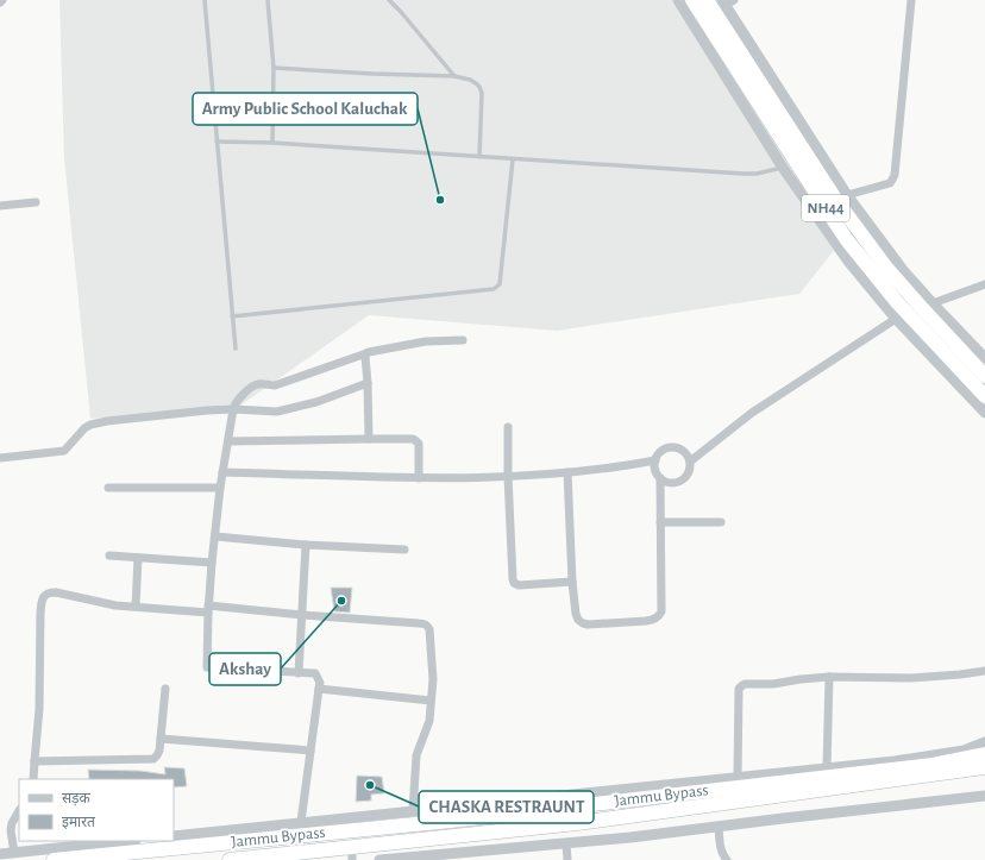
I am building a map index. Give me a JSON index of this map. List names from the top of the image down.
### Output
{
  "streets": {
    "highway": ["NH44", "Jammu Bypass"]
  },
  "places": ["Army Public School Kaluchak", "Akshay", "CHASKA RESTRAUNT"],
  "legend": ["सड़क", "इमारत"]
}
